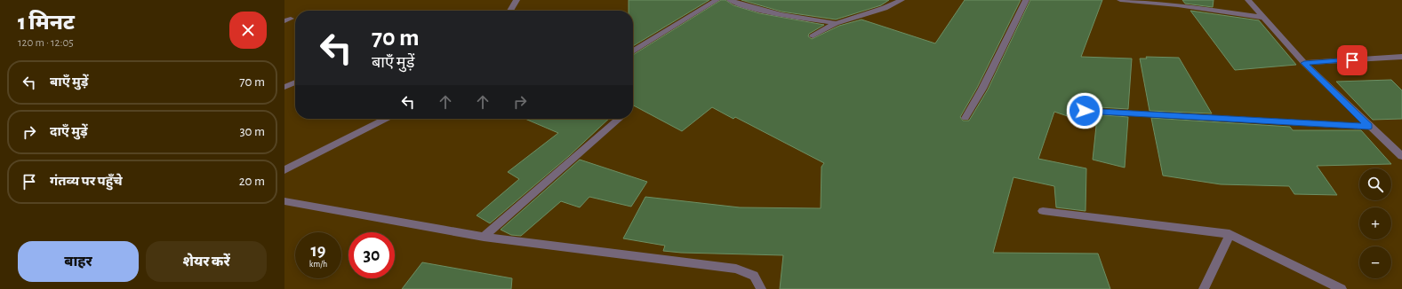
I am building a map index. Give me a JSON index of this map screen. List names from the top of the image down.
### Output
{
  "page": {
    "heading": ["1 मिनट", "120 m · 12:05"],
    "turn": ["70 m", "बाएँ मुड़ें"],
    "list": [
      {
        "name": "बाएँ मुड़ें",
        "value": "70 m"
      },
      {
        "name": "दाएँ मुड़ें",
        "value": "30 m"
      },
      {
        "name": "गंतव्य पर पहुँचे",
        "value": "20 m"
      }
    ],
    "map_buttons": ["+", "−"],
    "speed": "19 km/h",
    "limit": "30",
    "buttons": ["बाहर", "शेयर करें"]
  }
}
